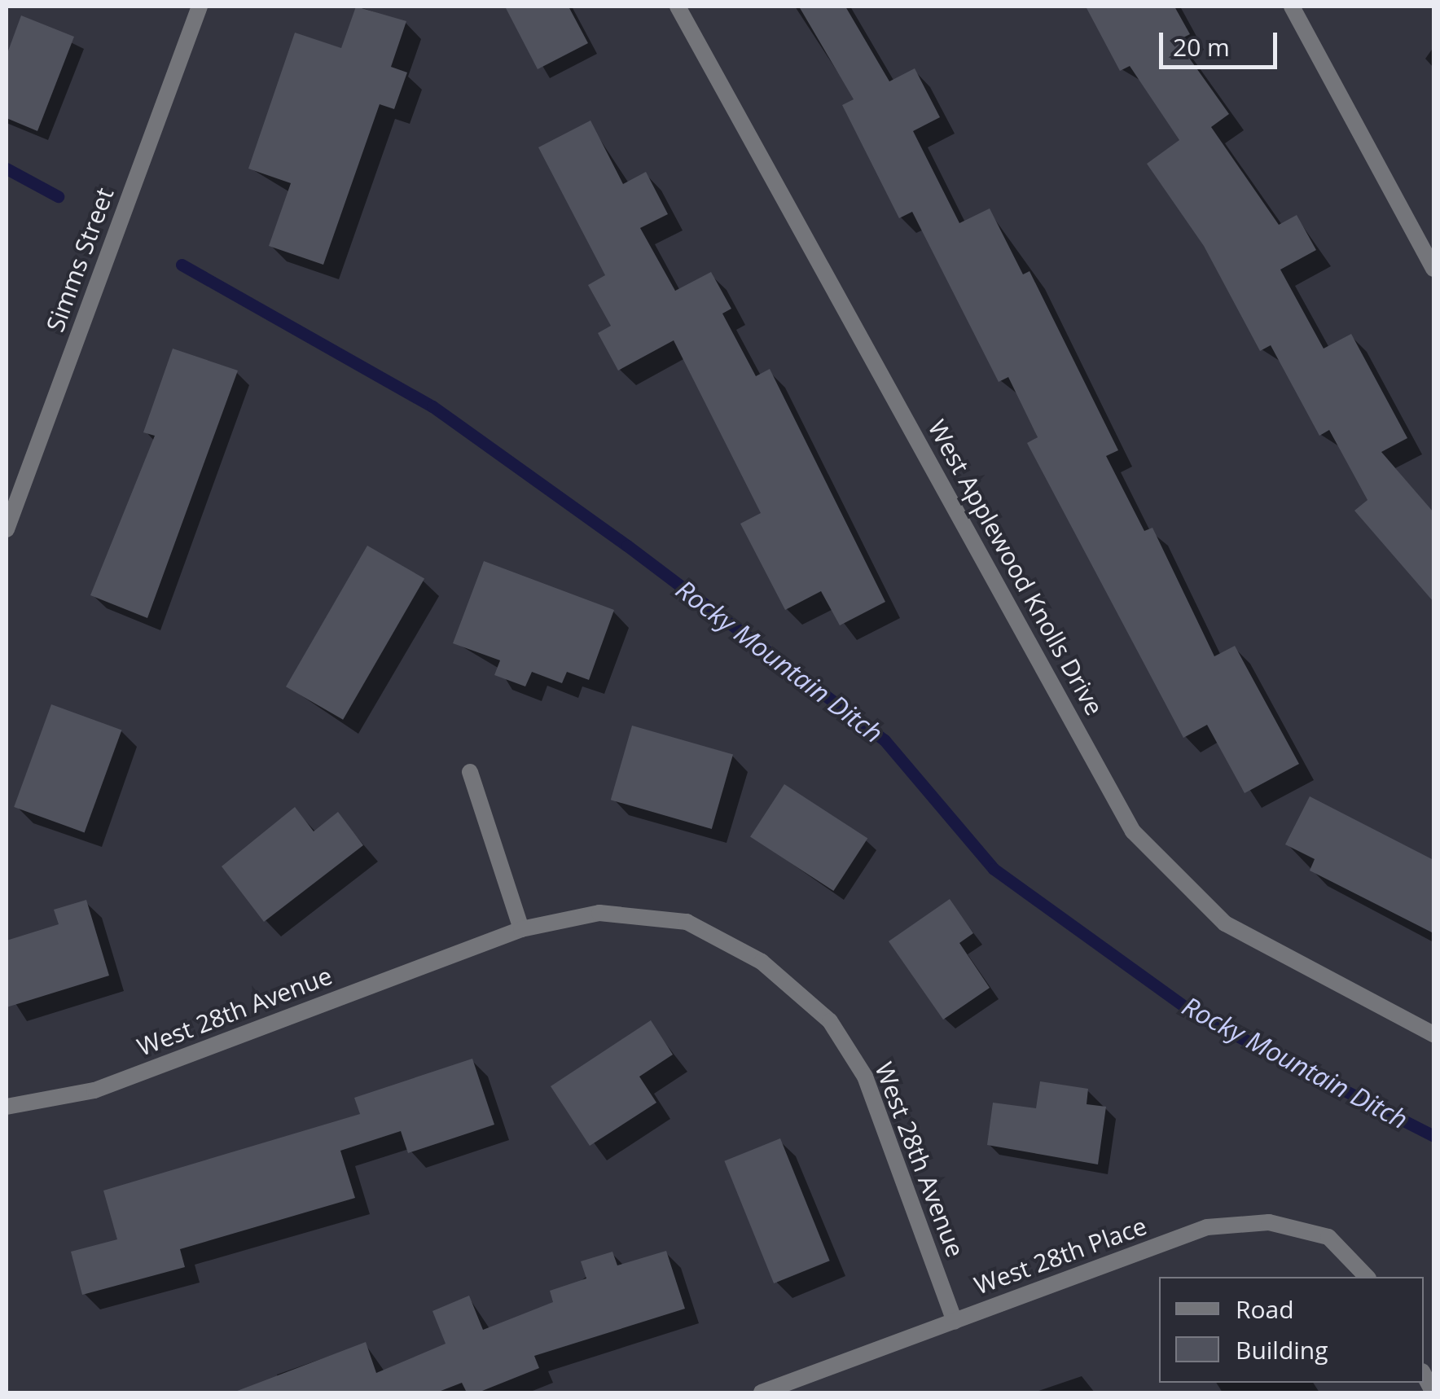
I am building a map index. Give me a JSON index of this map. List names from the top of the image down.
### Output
{
  "streets": {
    "street": [
      "Simms Street",
      "West Applewood Knolls Drive",
      "West 28th Avenue",
      "West 28th Place"
    ]
  },
  "crossings": [
    ["West 28th Avenue", "West 28th Place"]
  ],
  "water": ["Rocky Mountain Ditch"],
  "legend": ["Road", "Building"],
  "scale_bar": "20 m"
}
